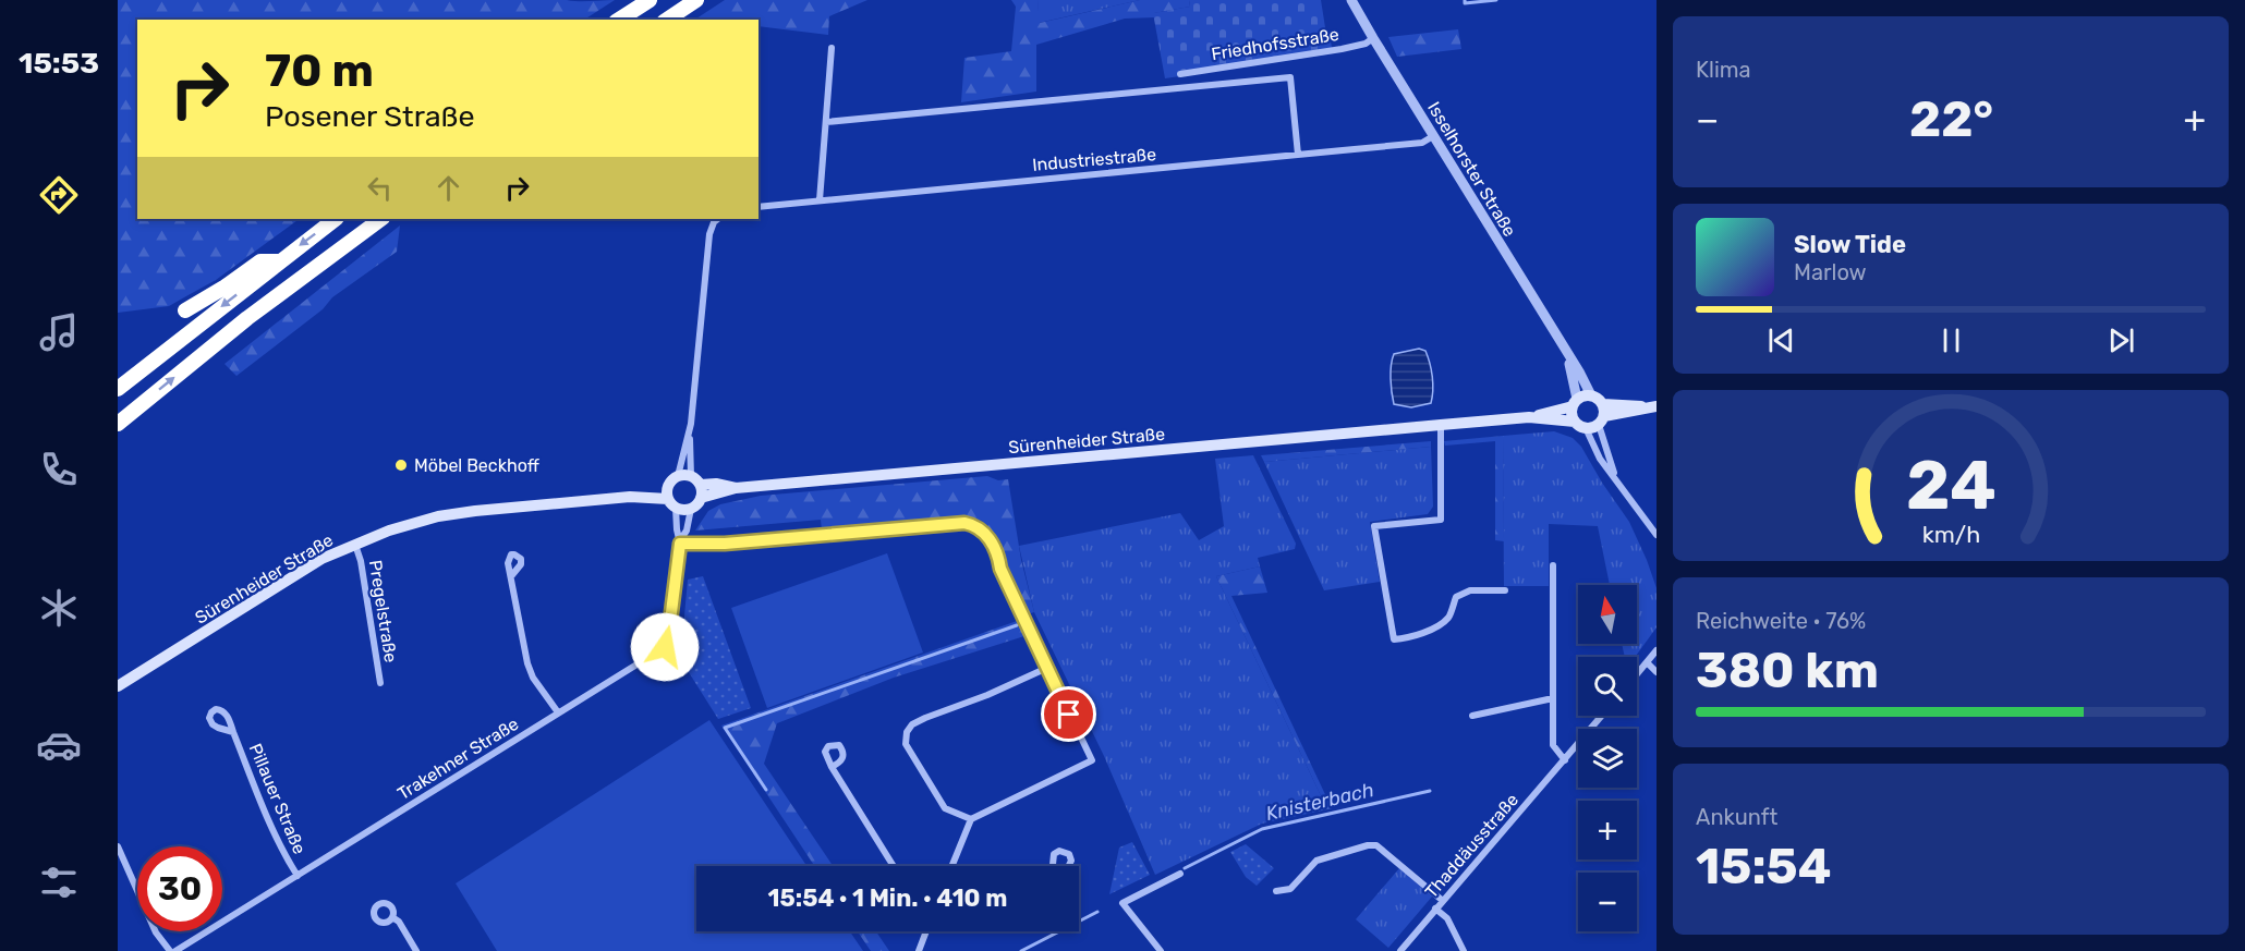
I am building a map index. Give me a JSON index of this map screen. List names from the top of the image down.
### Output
{
  "streets": {
    "main road": ["Sürenheider Straße"],
    "street": [
      "Friedhofsstraße",
      "Industriestraße",
      "Isselhorster Straße",
      "Pregelstraße",
      "Trakehner Straße",
      "Pillauer Straße",
      "Thaddäusstraße"
    ]
  },
  "crossings": [
    ["Friedhofsstraße", "Isselhorster Straße"],
    ["Industriestraße", "Isselhorster Straße"],
    ["Isselhorster Straße", "Sürenheider Straße"],
    ["Sürenheider Straße", "Pregelstraße"],
    ["Sürenheider Straße", "Trakehner Straße"],
    ["Trakehner Straße", "Pillauer Straße"]
  ],
  "water": ["Knisterbach"],
  "places": ["Möbel Beckhoff"],
  "north": "top",
  "page": {
    "tabs": "15:53",
    "tile": [
      "Klima",
      ["Reichweite · 76%", "380 km"],
      ["Ankunft", "15:54"]
    ],
    "turn": ["70 m", "Posener Straße"],
    "heat": ["−", "22°", "+"],
    "song": ["Slow Tide", "Marlow"],
    "map_buttons": ["+", "−"],
    "limit": "30",
    "trip": "15:54 · 1 Min. · 410 m",
    "gauge": ["24", "km/h"]
  }
}
